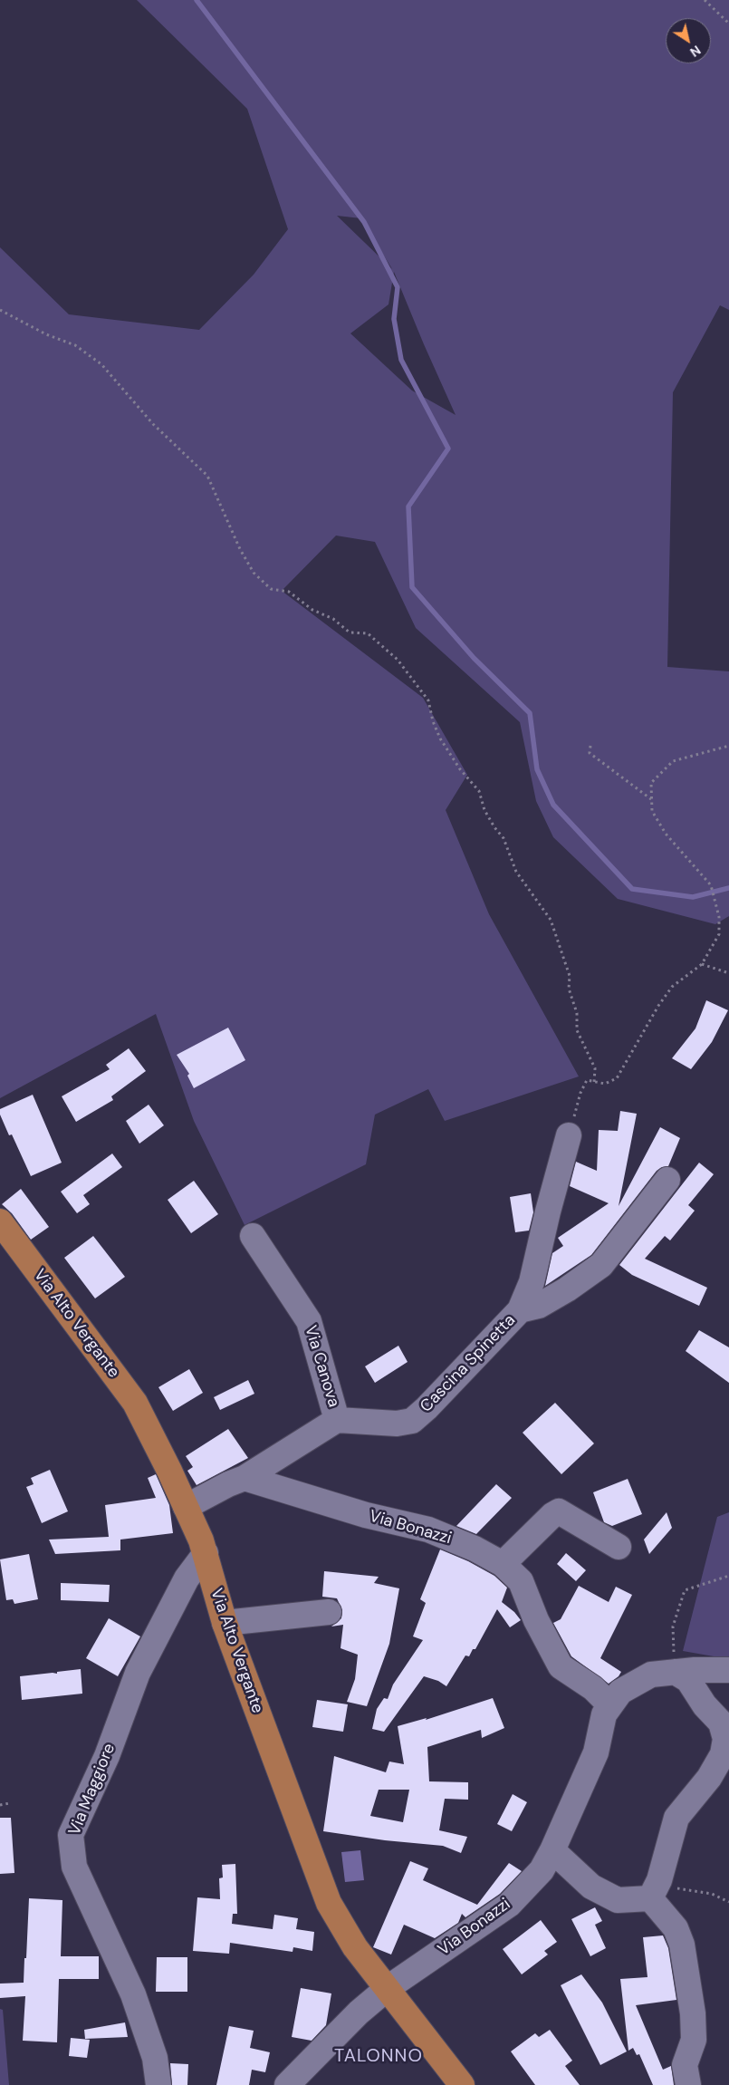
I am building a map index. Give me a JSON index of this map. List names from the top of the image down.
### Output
{
  "streets": {
    "main road": ["Via Alto Vergante"],
    "street": [
      "Cascina Spinetta",
      "Via Canova",
      "Via Bonazzi",
      "Via Maggiore"
    ]
  },
  "crossings": [
    ["Via Alto Vergante", "Via Canova"],
    ["Via Alto Vergante", "Via Bonazzi"],
    ["Via Alto Vergante", "Via Maggiore"],
    ["Cascina Spinetta", "Via Canova"],
    ["Via Canova", "Via Bonazzi"]
  ],
  "districts": ["TALONNO"],
  "north": "bottom right"
}
